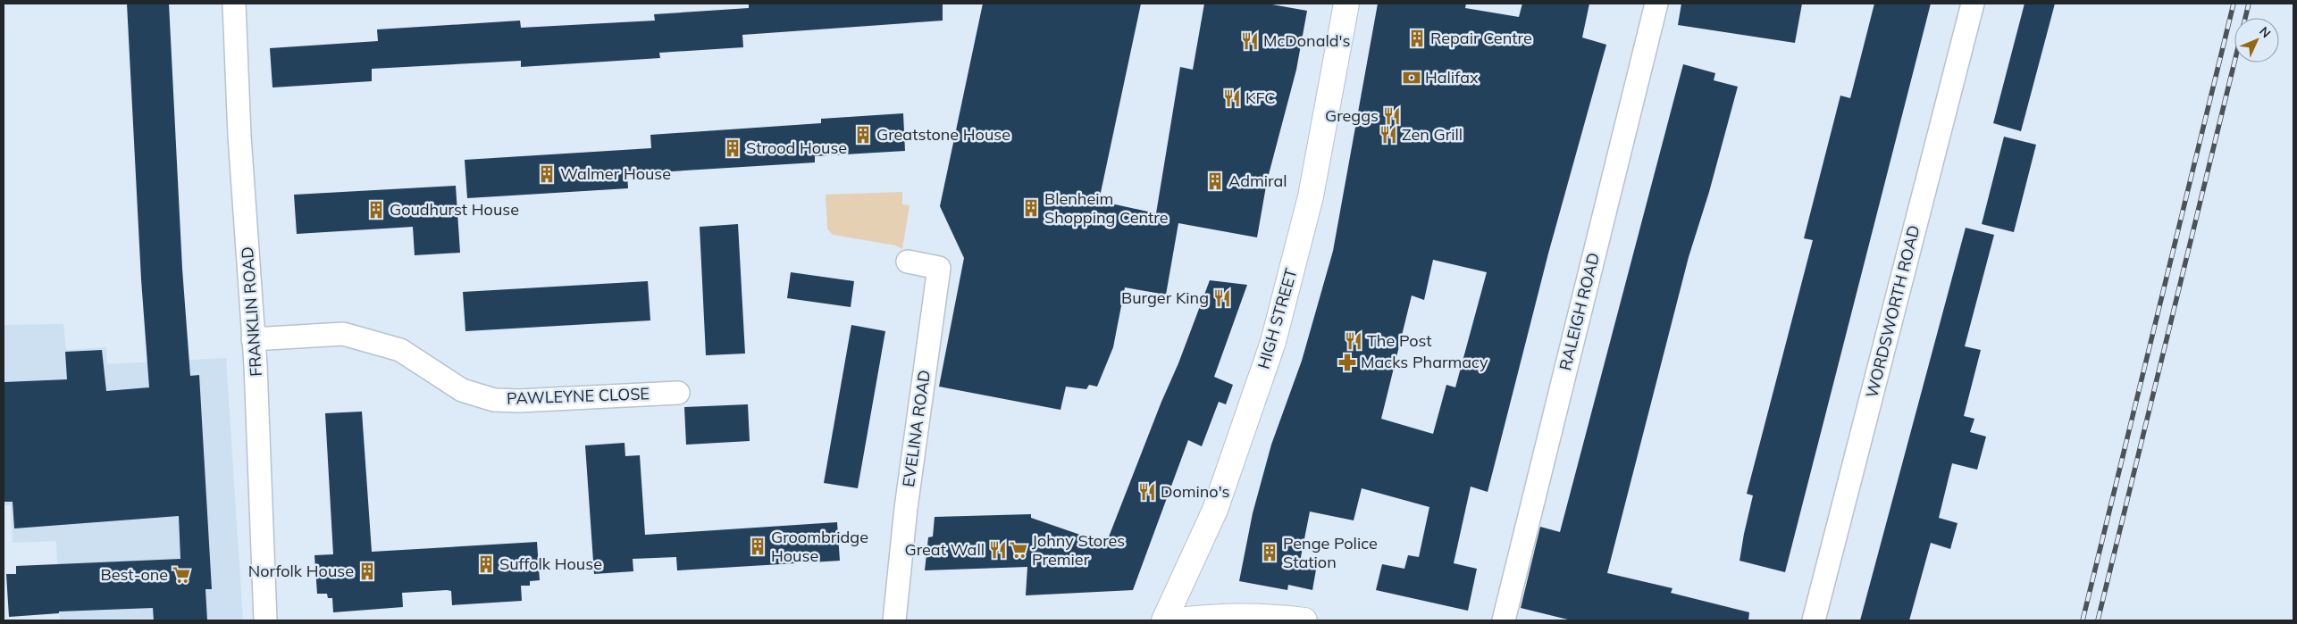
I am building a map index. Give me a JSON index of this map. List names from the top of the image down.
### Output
{
  "streets": {
    "main road": ["HIGH STREET"],
    "street": [
      "FRANKLIN ROAD",
      "RALEIGH ROAD",
      "WORDSWORTH ROAD",
      "PAWLEYNE CLOSE",
      "EVELINA ROAD"
    ]
  },
  "crossings": [
    ["FRANKLIN ROAD", "PAWLEYNE CLOSE"]
  ],
  "places": {
    "building": [
      "Repair Centre",
      "Greatstone House",
      "Strood House",
      "Walmer House",
      "Admiral",
      "Blenheim Shopping Centre",
      "Goudhurst House",
      "Groombridge House",
      "Penge Police Station",
      "Suffolk House",
      "Norfolk House"
    ],
    "restaurant": [
      "McDonald's",
      "KFC",
      "Greggs",
      "Zen Grill",
      "Burger King",
      "The Post",
      "Domino's",
      "Great Wall"
    ],
    "bank": ["Halifax"],
    "pharmacy": ["Macks Pharmacy"],
    "supermarket": ["Johny Stores Premier", "Best-one"]
  },
  "north": "top right"
}
